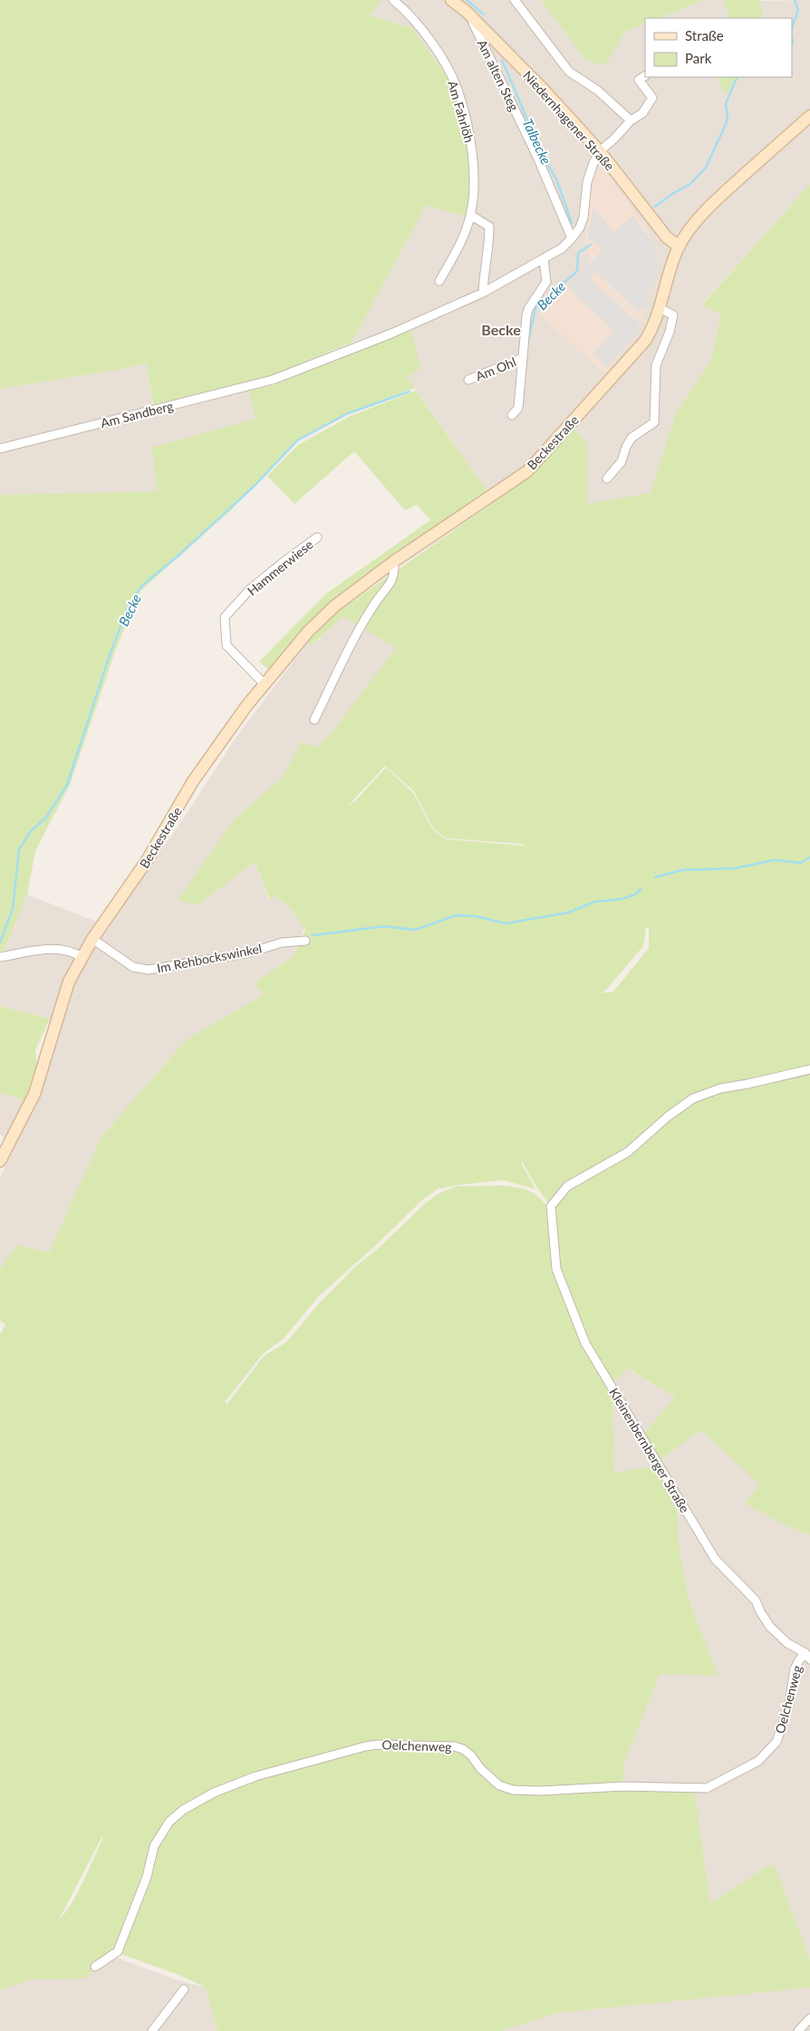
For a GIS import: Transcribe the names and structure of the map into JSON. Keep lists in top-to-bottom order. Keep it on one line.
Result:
{"streets":{"main road":["Niedernhagener Straße","Beckestraße"],"street":["Am alten Steg","Am Fahrlöh","Am Ohl","Am Sandberg","Hammerwiese","Im Rehbockswinkel","Kleinenbernberger Straße","Oelchenweg"]},"crossings":[["Am alten Steg","Niedernhagener Straße"],["Niedernhagener Straße","Beckestraße"],["Beckestraße","Hammerwiese"],["Beckestraße","Im Rehbockswinkel"],["Kleinenbernberger Straße","Oelchenweg"]],"districts":["Becke"],"water":["Talbecke","Becke"],"legend":["Straße","Park"]}
